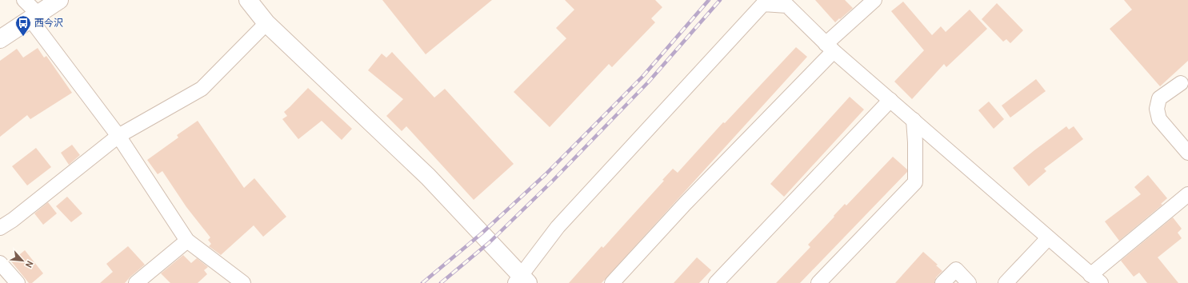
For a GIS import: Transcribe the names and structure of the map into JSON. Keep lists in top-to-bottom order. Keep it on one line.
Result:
{"places":{"bus stop":["西今沢"]},"north":"bottom right"}
